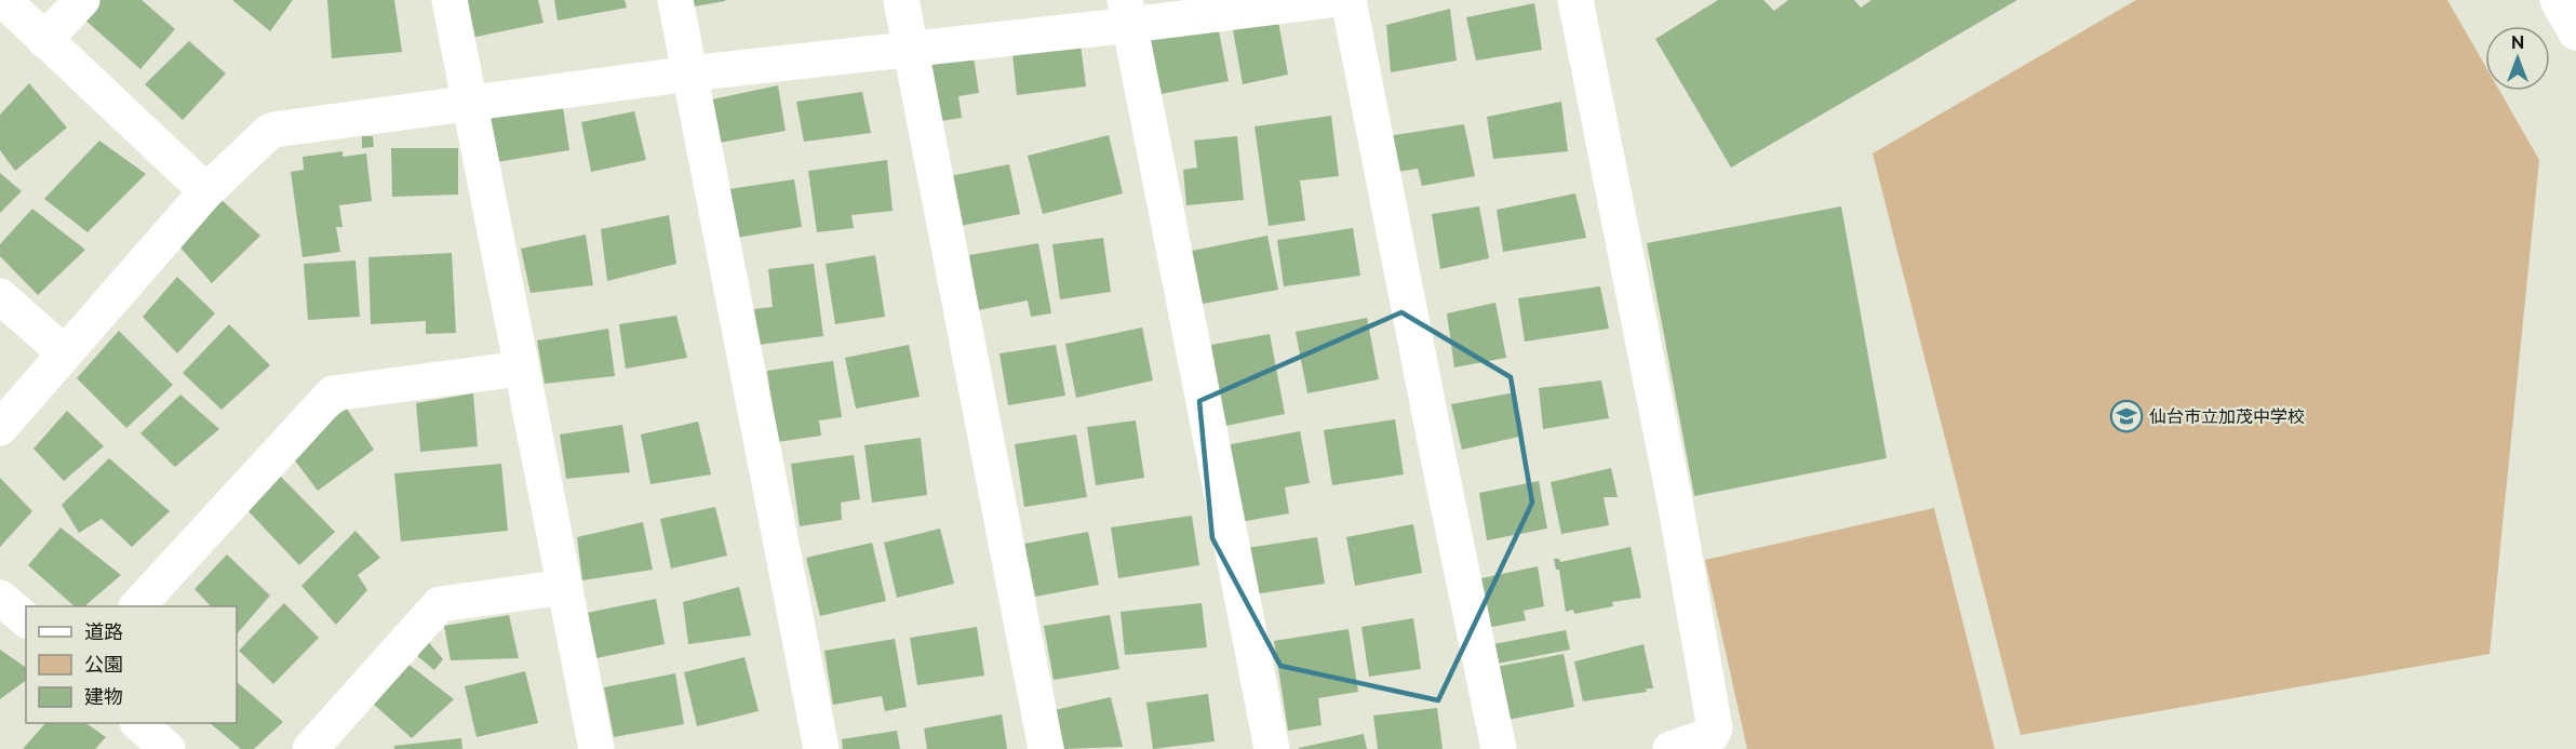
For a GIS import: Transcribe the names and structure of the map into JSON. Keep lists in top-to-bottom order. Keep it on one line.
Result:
{"places":{"school or university":["仙台市立加茂中学校"]},"legend":["道路","公園","建物"],"north":"top"}
